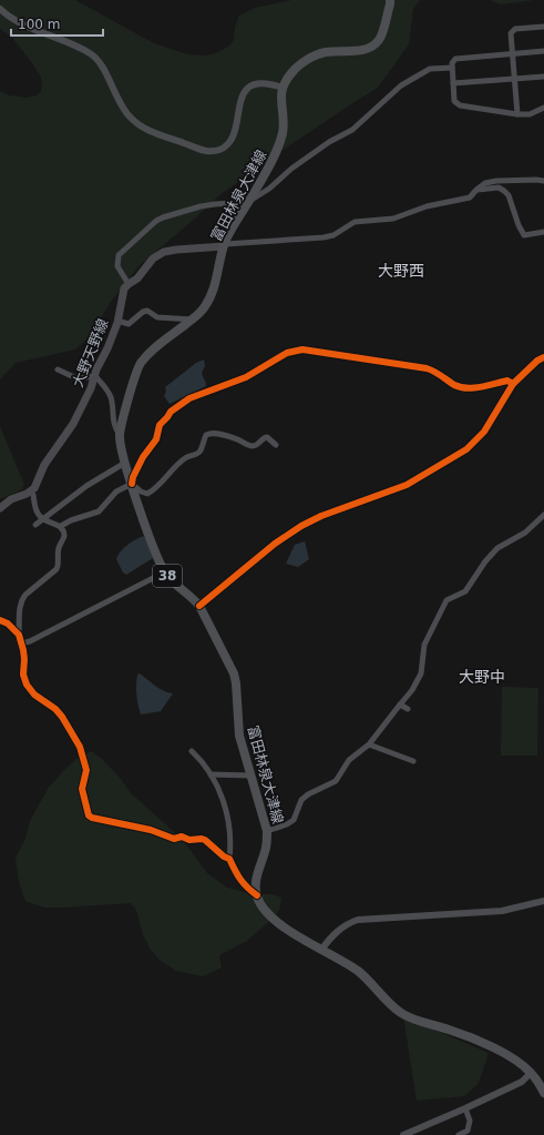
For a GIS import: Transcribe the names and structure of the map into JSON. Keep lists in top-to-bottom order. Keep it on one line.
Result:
{"streets":{"main road":["富田林泉大津線","大野天野線","38"]},"crossings":[["富田林泉大津線","大野天野線"]],"districts":["大野西","大野中"],"scale_bar":"100 m"}
